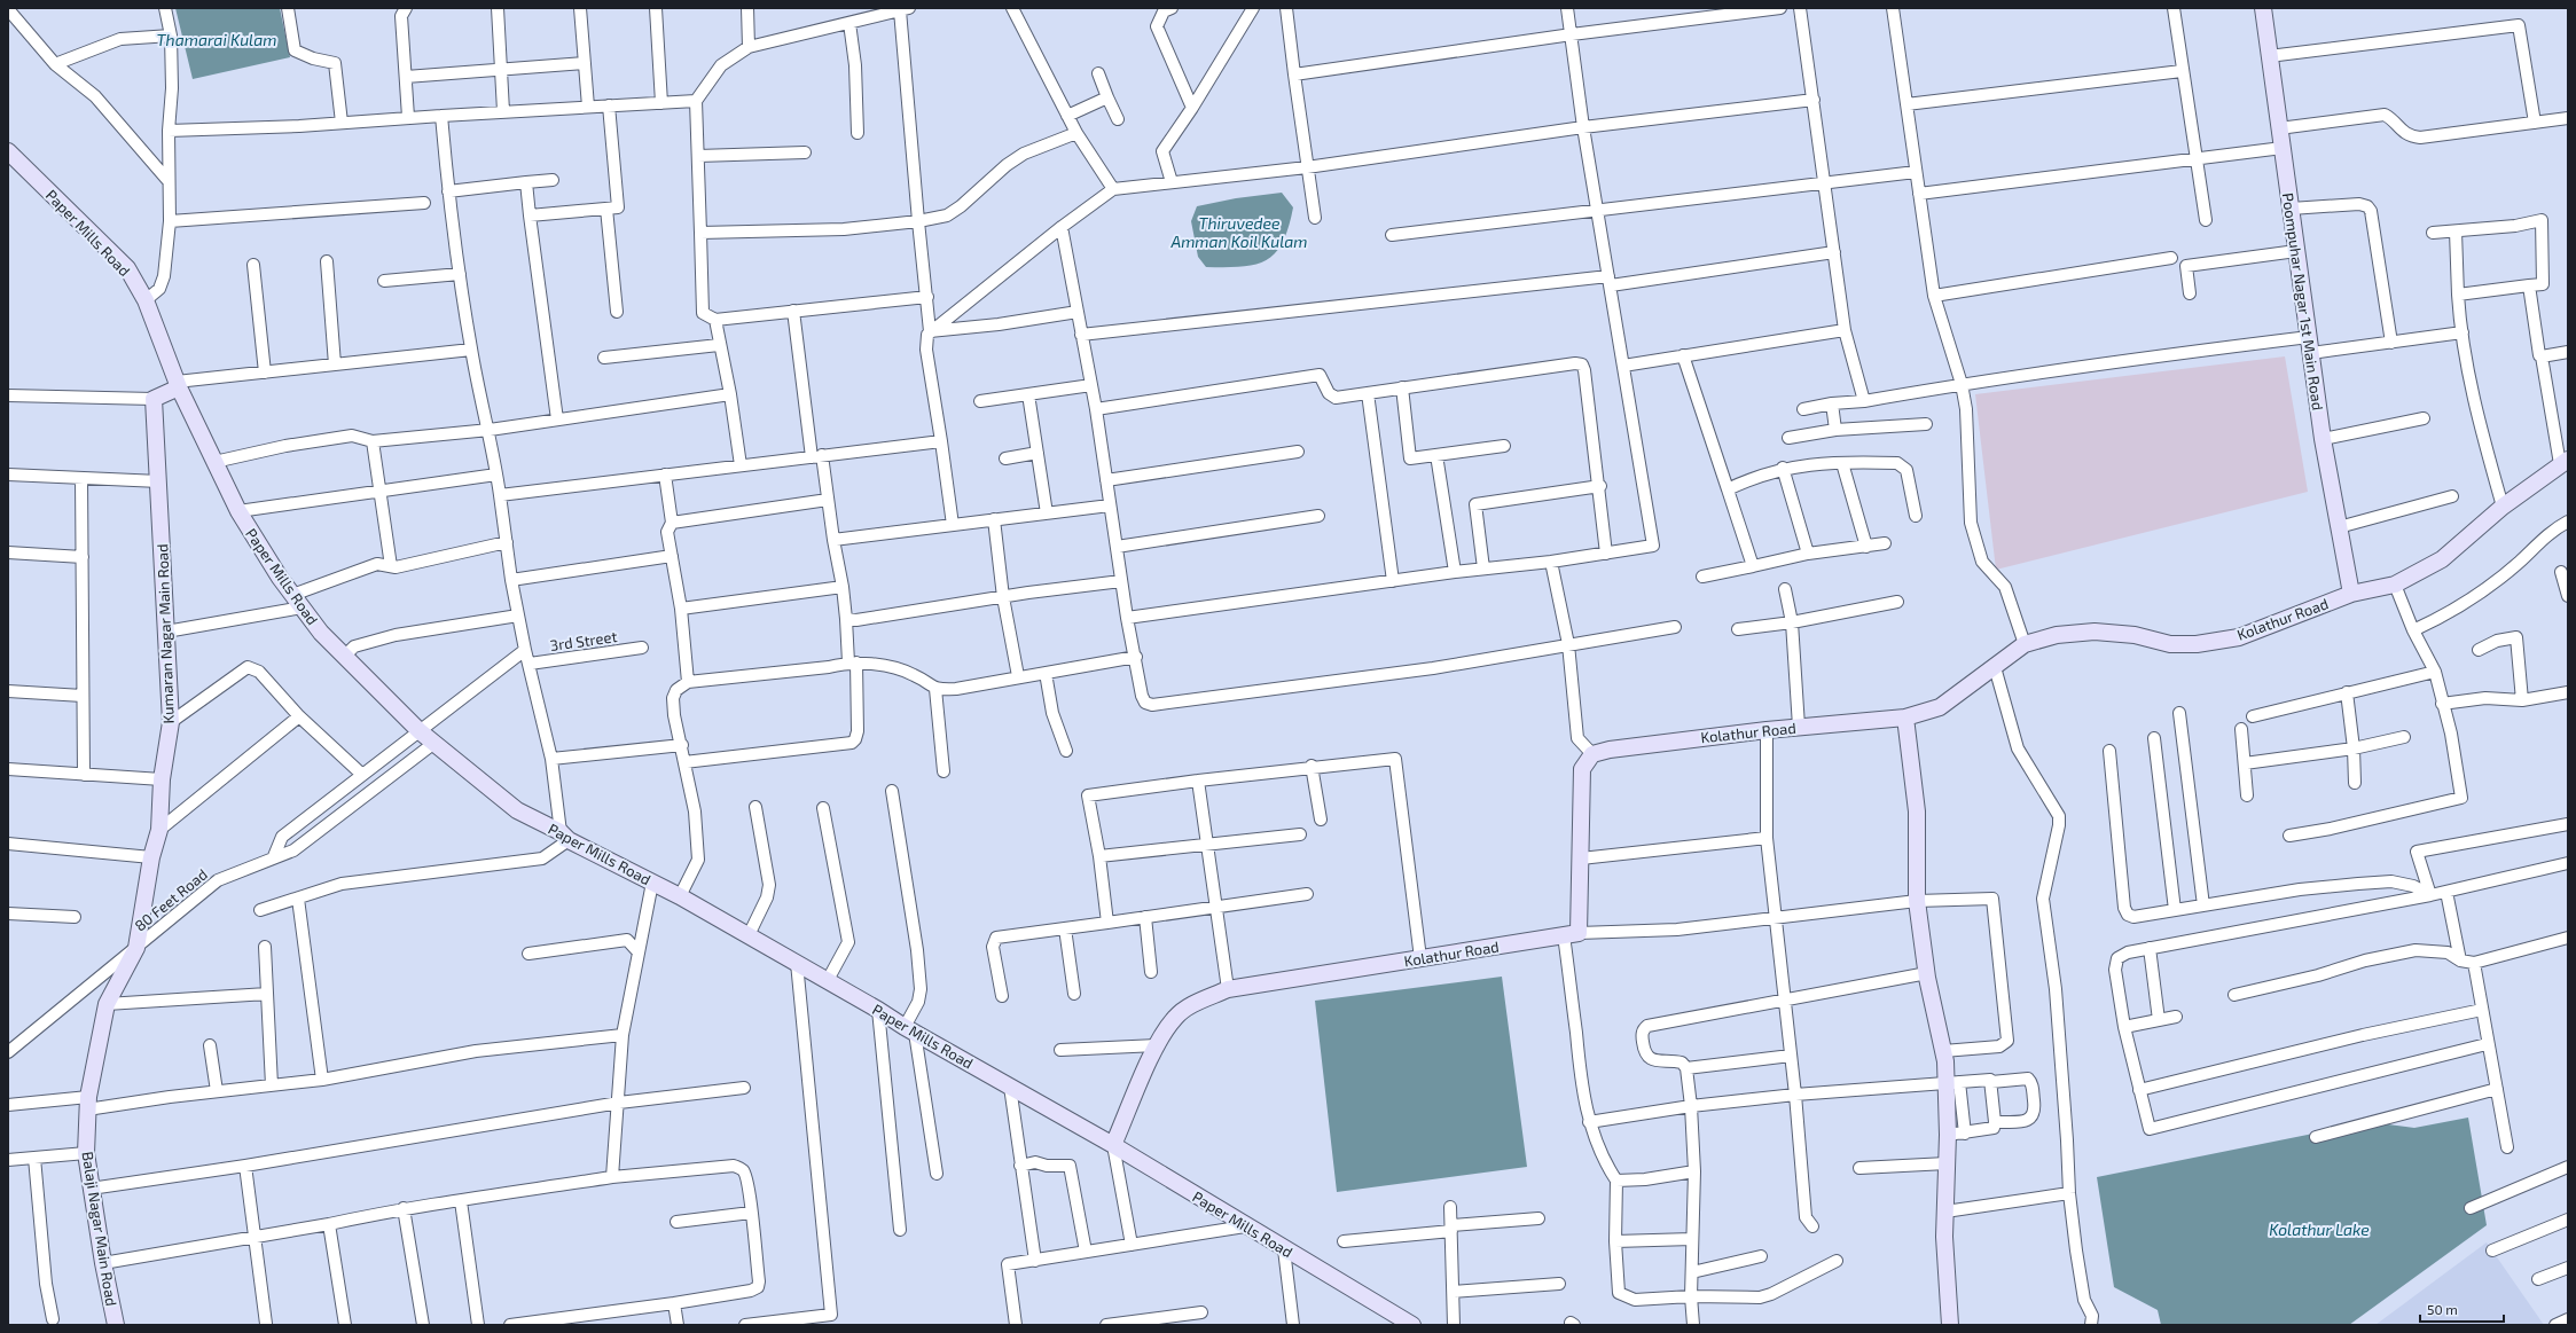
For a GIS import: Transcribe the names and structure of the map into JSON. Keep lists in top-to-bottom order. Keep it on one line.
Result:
{"streets":{"main road":["Paper Mills Road","Poompuhar Nagar 1st Main Road","Kolathur Road","Kumaran Nagar Main Road","Balaji Nagar Main Road"],"street":["3rd Street","80 Feet Road"]},"crossings":[["Paper Mills Road","Kolathur Road"],["Paper Mills Road","80 Feet Road"],["Poompuhar Nagar 1st Main Road","Kolathur Road"],["Kumaran Nagar Main Road","80 Feet Road"],["Kumaran Nagar Main Road","Balaji Nagar Main Road"],["80 Feet Road","Balaji Nagar Main Road"]],"water":["Thamarai Kulam","Thiruvedee Amman Koil Kulam","Kolathur Lake"],"scale_bar":"50 m"}
